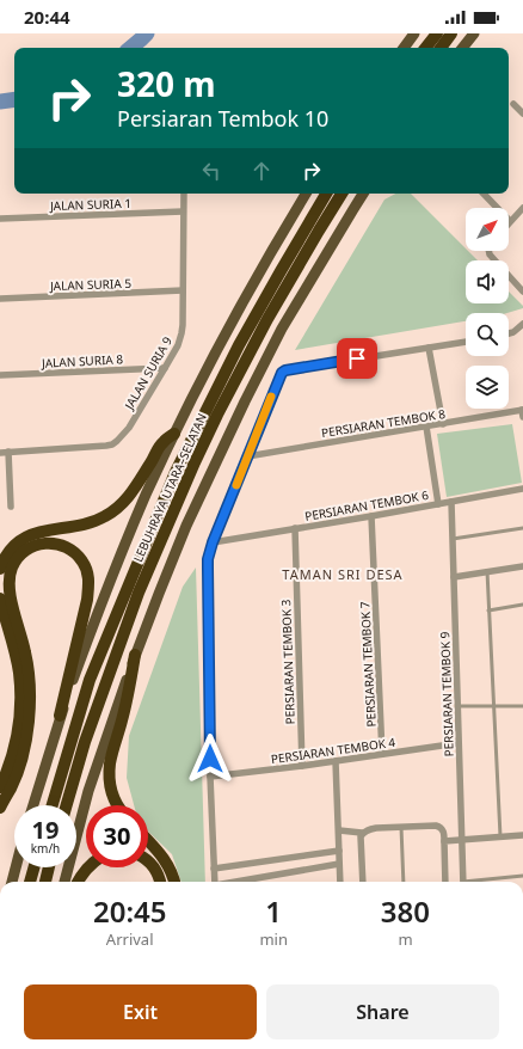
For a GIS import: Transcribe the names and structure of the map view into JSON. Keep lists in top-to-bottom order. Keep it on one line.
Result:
{"streets":{"highway":["LEBUHRAYA UTARA–SELATAN"],"street":["JALAN SURIA 1","JALAN SURIA 5","JALAN SURIA 8","JALAN SURIA 9","PERSIARAN TEMBOK 8","PERSIARAN TEMBOK 6","PERSIARAN TEMBOK 3","PERSIARAN TEMBOK 7","PERSIARAN TEMBOK 9","PERSIARAN TEMBOK 4"]},"crossings":[["JALAN SURIA 1","JALAN SURIA 9"],["JALAN SURIA 5","JALAN SURIA 9"],["JALAN SURIA 8","JALAN SURIA 9"],["PERSIARAN TEMBOK 6","PERSIARAN TEMBOK 3"],["PERSIARAN TEMBOK 6","PERSIARAN TEMBOK 7"],["PERSIARAN TEMBOK 6","PERSIARAN TEMBOK 9"],["PERSIARAN TEMBOK 3","PERSIARAN TEMBOK 4"],["PERSIARAN TEMBOK 7","PERSIARAN TEMBOK 4"],["PERSIARAN TEMBOK 9","PERSIARAN TEMBOK 4"]],"districts":["TAMAN SRI DESA"],"north":"top right","page":{"status":"20:44","turn":["320 m","Persiaran Tembok 10"],"speed":"19 km/h","limit":"30","eta":["20:45","Arrival","1","min","380","m"],"buttons":["Exit","Share"]}}
